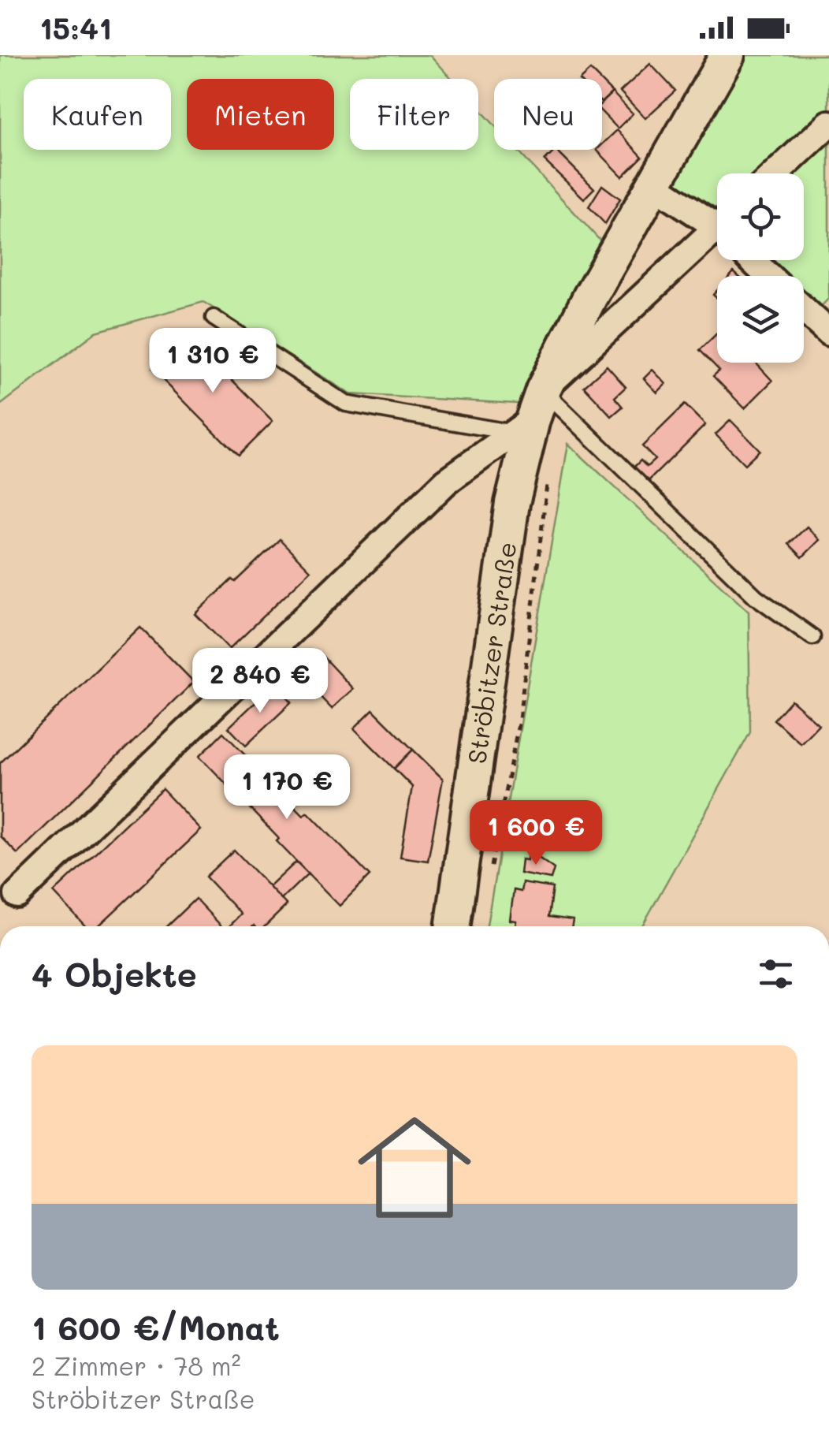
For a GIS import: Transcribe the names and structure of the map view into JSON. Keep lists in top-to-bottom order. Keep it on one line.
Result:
{"streets":{"street":["Ströbitzer Straße"]},"page":{"status":"15:41","chip":["Kaufen","Mieten","Filter","Neu"],"price":["1 310 €","2 840 €","1 170 €","1 600 €"],"heading":"4 Objekte","list":[{"name":"1 600 €/Monat","note":"2 Zimmer · 78 m² · Ströbitzer Straße"}]}}
